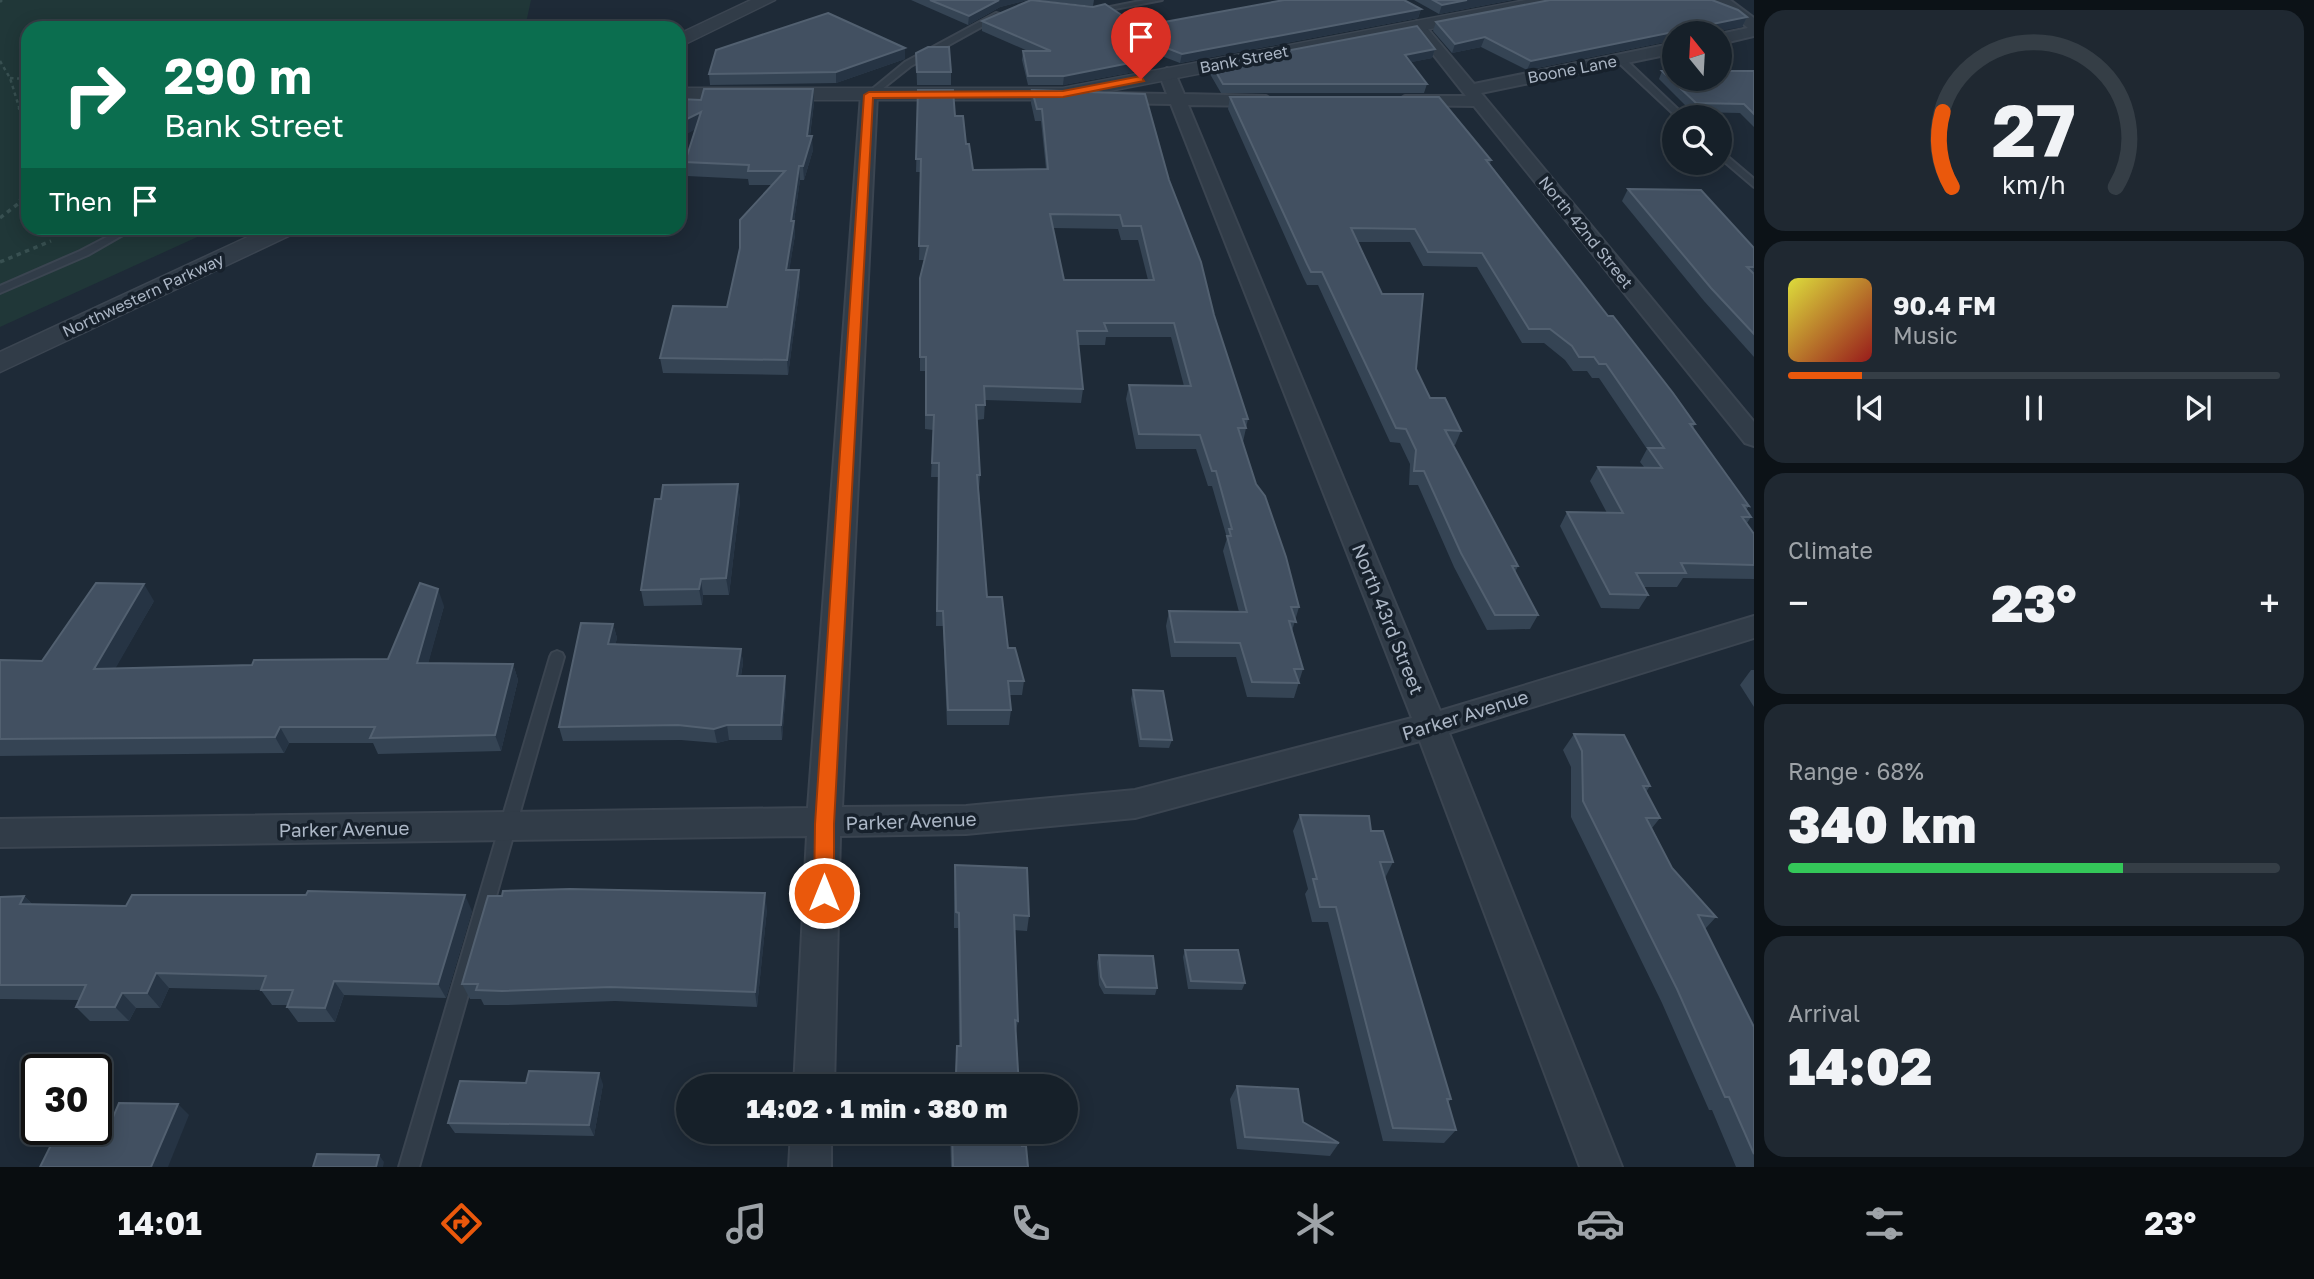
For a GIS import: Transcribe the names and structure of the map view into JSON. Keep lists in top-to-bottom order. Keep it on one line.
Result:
{"streets":{"street":["Bank Street","Boone Lane","North 42nd Street","Northwestern Parkway","North 43rd Street","Parker Avenue"]},"crossings":[["Bank Street","North 42nd Street"],["Bank Street","North 43rd Street"],["Boone Lane","North 42nd Street"],["North 43rd Street","Parker Avenue"]],"north":"top","page":{"turn":["290 m","Bank Street"],"then":"Then","song":["90.4 FM","Music"],"tile":["Climate",["Range · 68%","340 km"],["Arrival","14:02"]],"heat":["−","23°","+"],"limit":"30","trip":"14:02 · 1 min · 380 m","tabs":["14:01","23°"],"gauge":["27","km/h"]}}
